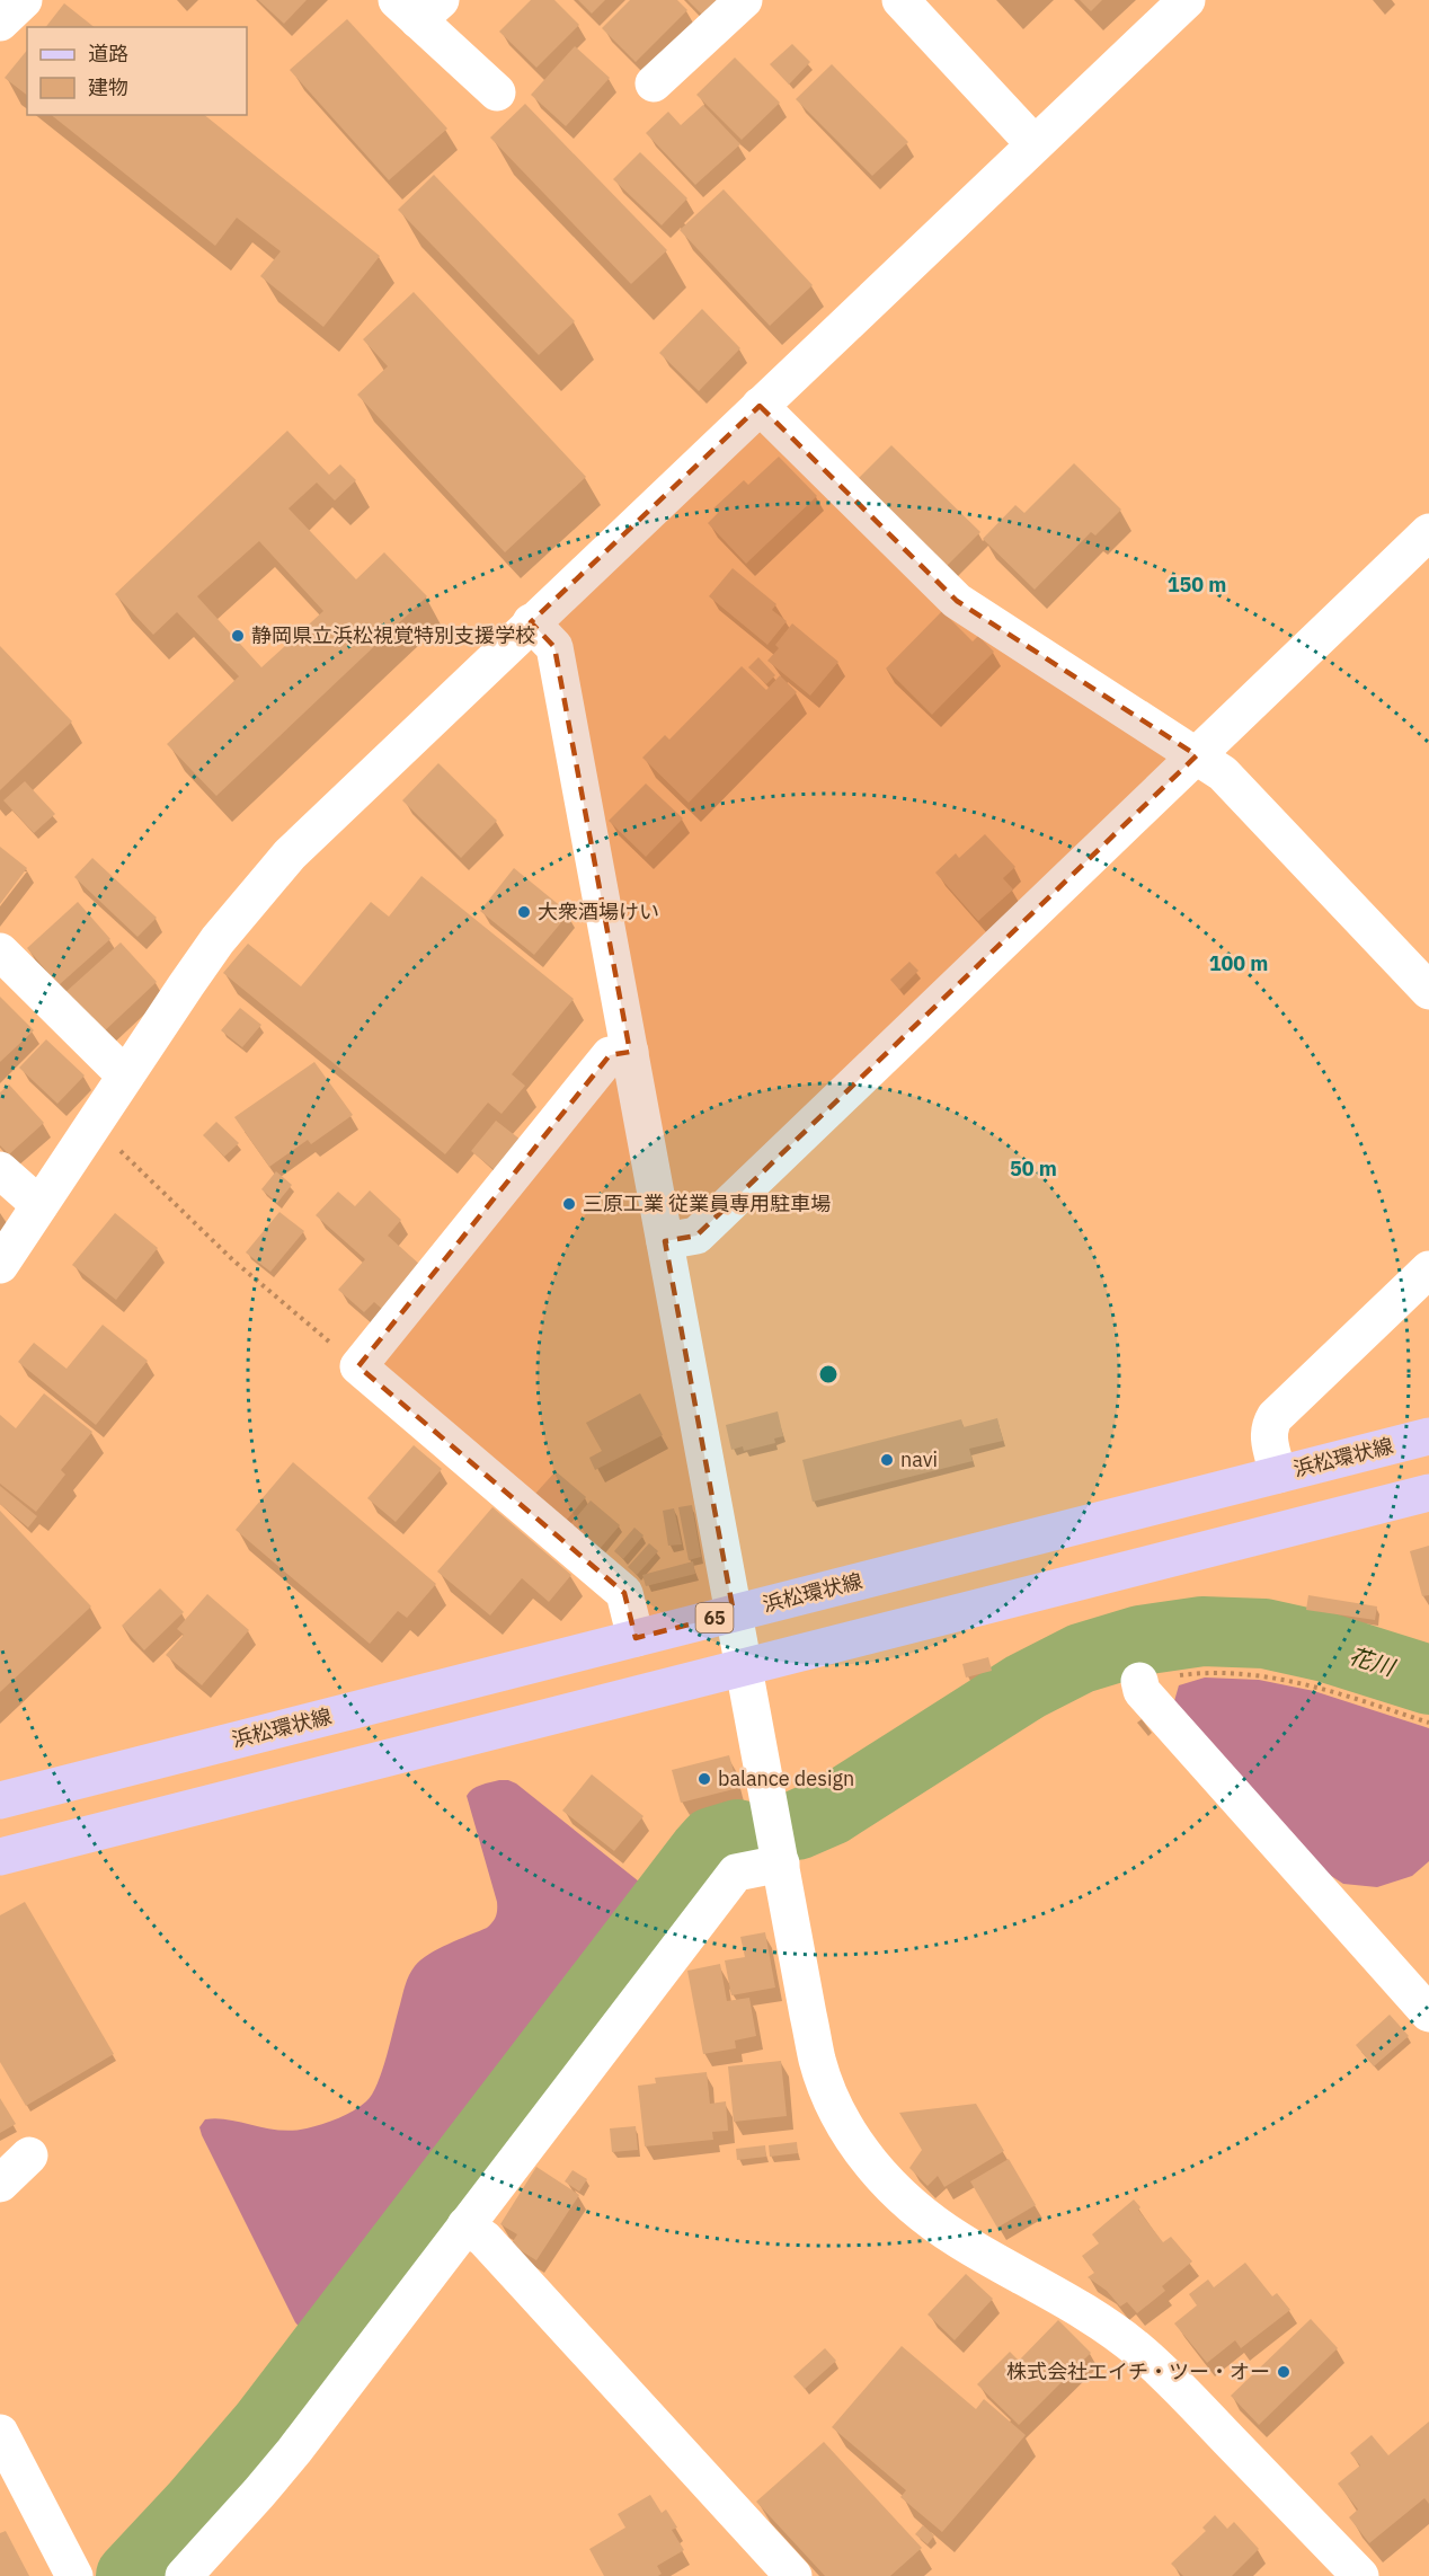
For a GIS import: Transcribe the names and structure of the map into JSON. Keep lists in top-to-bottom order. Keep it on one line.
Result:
{"streets":{"main road":["浜松環状線","65"]},"water":["花川"],"places":["静岡県立浜松視覚特別支援学校","大衆酒場けい","三原工業 従業員専用駐車場","navi","balance design","株式会社エイチ・ツー・オー"],"legend":["道路","建物"],"rings":["150 m","100 m","50 m"]}
